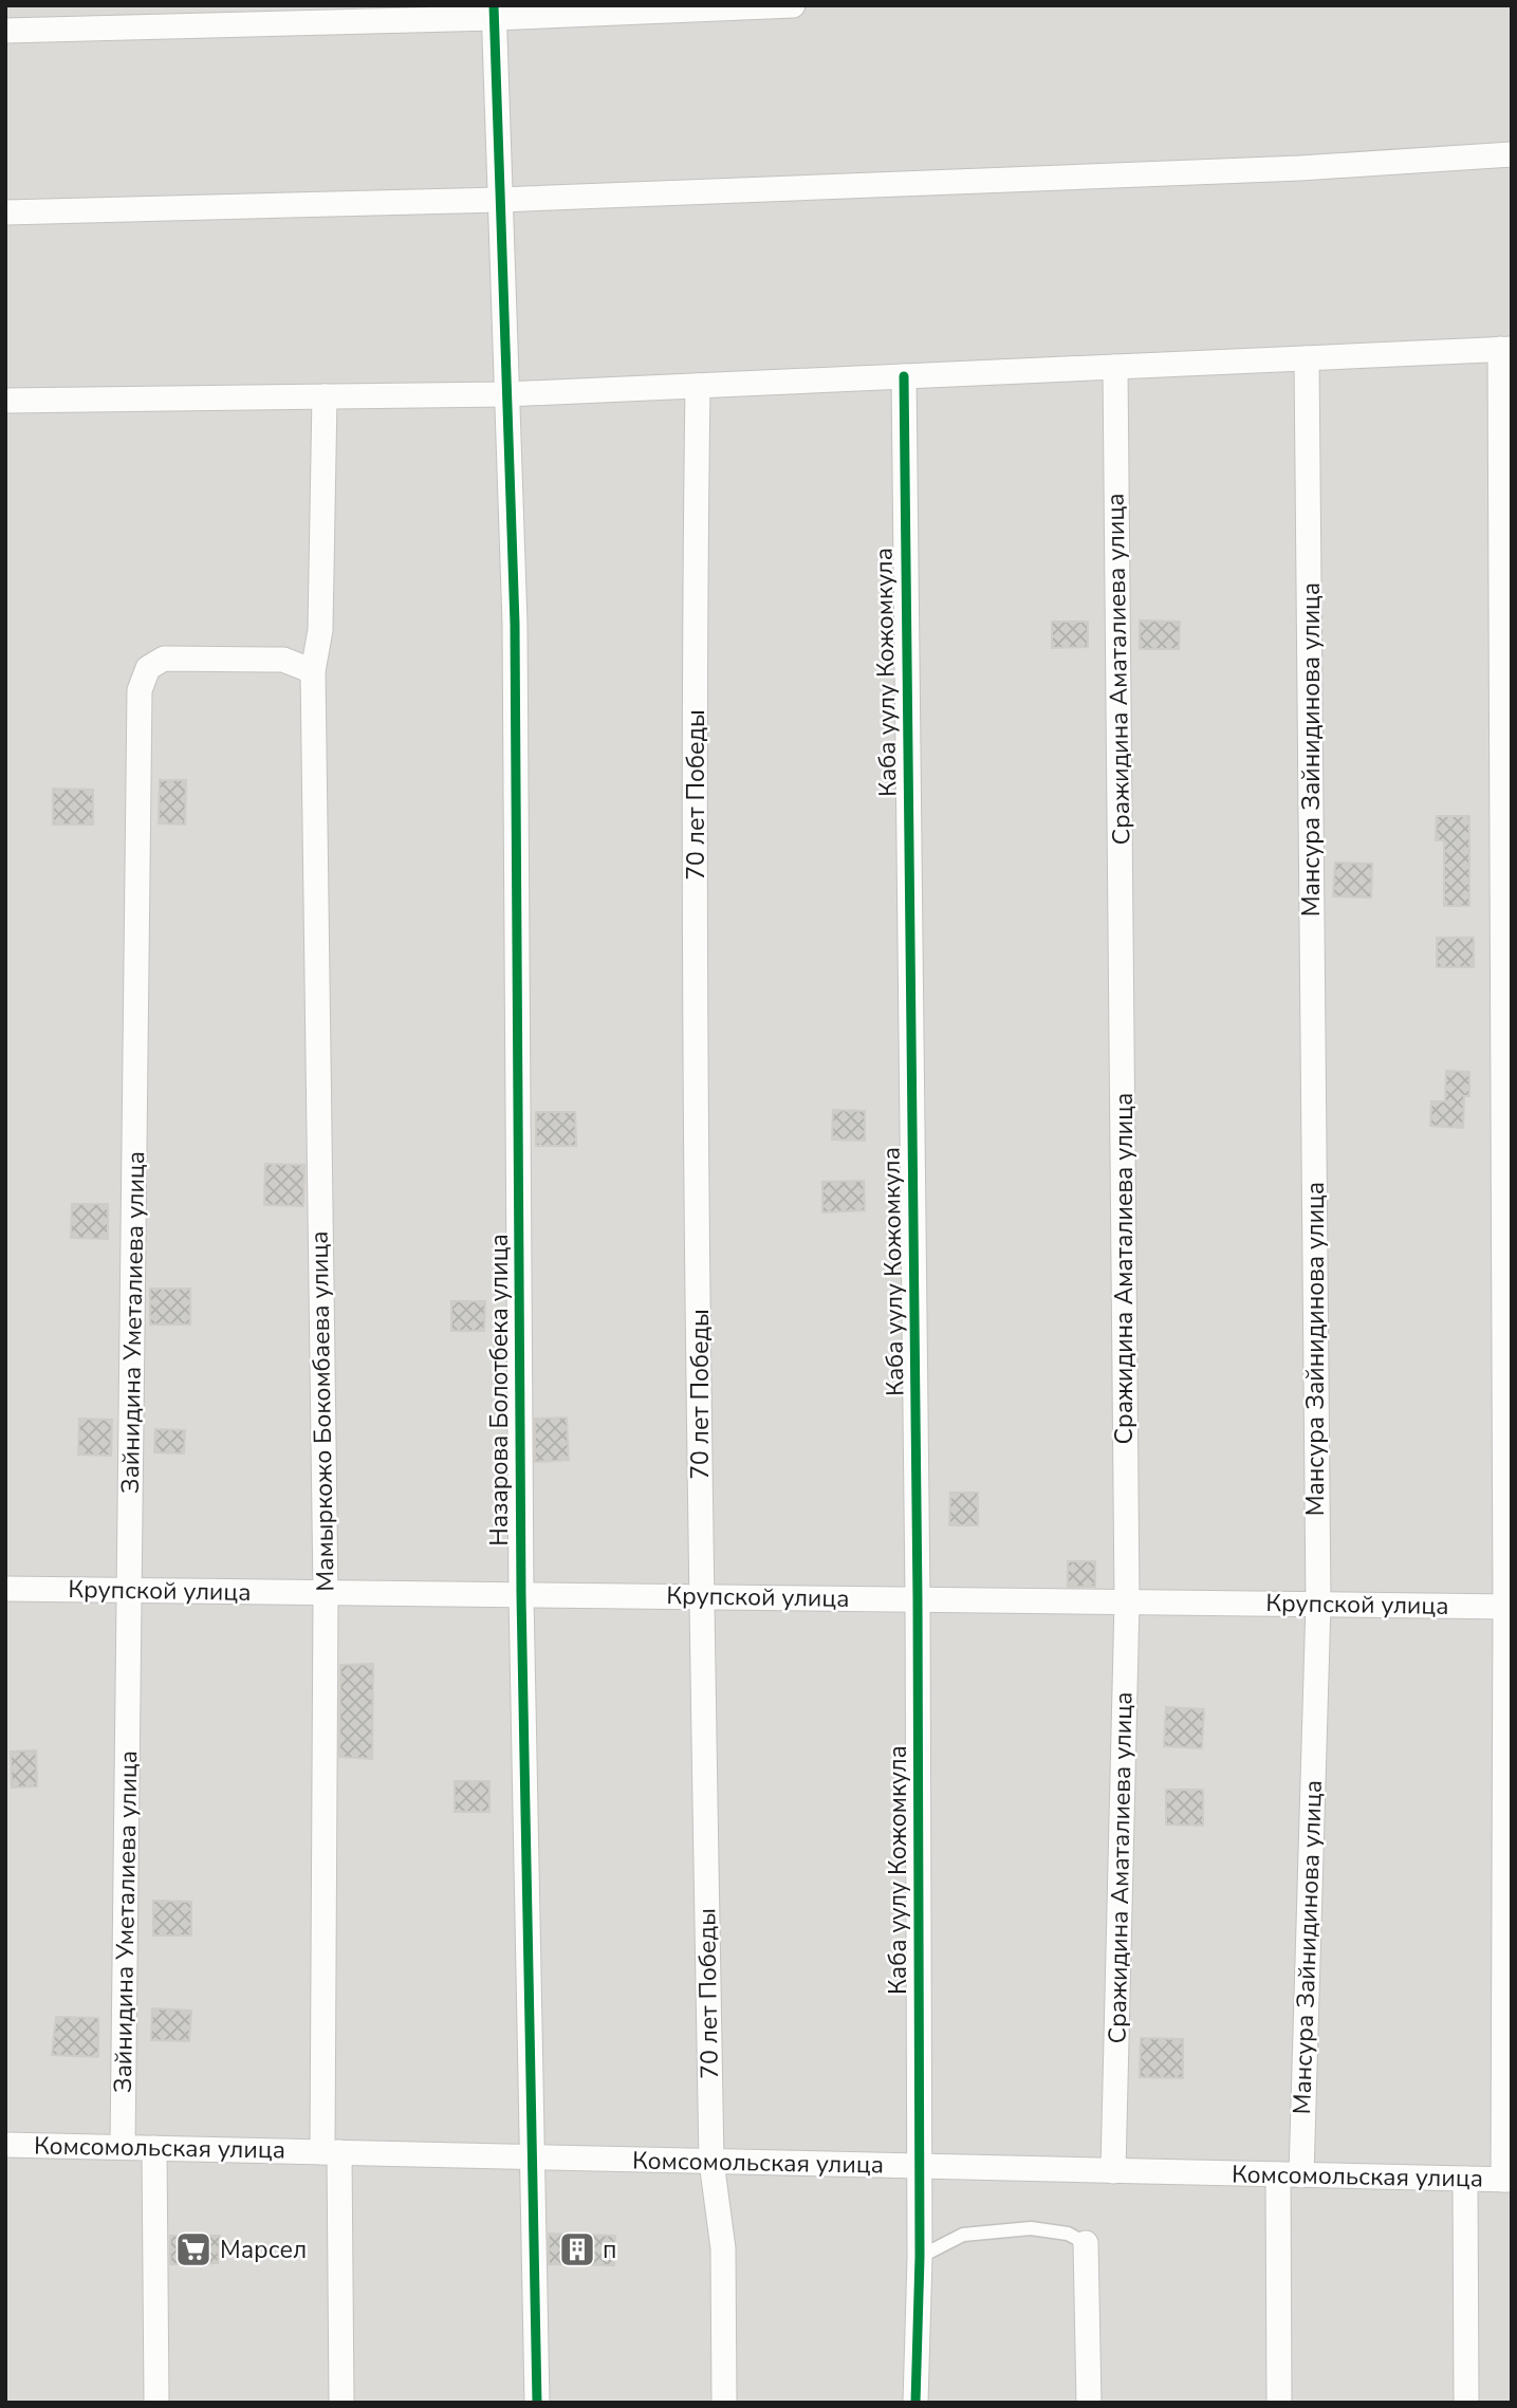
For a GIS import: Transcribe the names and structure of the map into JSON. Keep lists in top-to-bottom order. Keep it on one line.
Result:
{"streets":{"street":["Сражидина Аматалиева улица","Каба уулу Кожомкула","Мансура Зайнидинова улица","70 лет Победы","Зайнидина Уметалиева улица","Назарова Болотбека улица","Мамыркожо Бокомбаева улица","Крупской улица","Комсомольская улица"]},"crossings":[["Сражидина Аматалиева улица","Крупской улица"],["Сражидина Аматалиева улица","Комсомольская улица"],["Каба уулу Кожомкула","Крупской улица"],["Каба уулу Кожомкула","Комсомольская улица"],["Мансура Зайнидинова улица","Крупской улица"],["Мансура Зайнидинова улица","Комсомольская улица"],["70 лет Победы","Крупской улица"],["70 лет Победы","Комсомольская улица"],["Зайнидина Уметалиева улица","Мамыркожо Бокомбаева улица"],["Зайнидина Уметалиева улица","Крупской улица"],["Зайнидина Уметалиева улица","Комсомольская улица"],["Назарова Болотбека улица","Крупской улица"],["Назарова Болотбека улица","Комсомольская улица"],["Мамыркожо Бокомбаева улица","Крупской улица"],["Мамыркожо Бокомбаева улица","Комсомольская улица"]],"places":{"supermarket":["Марсел"],"building":["п"]}}
